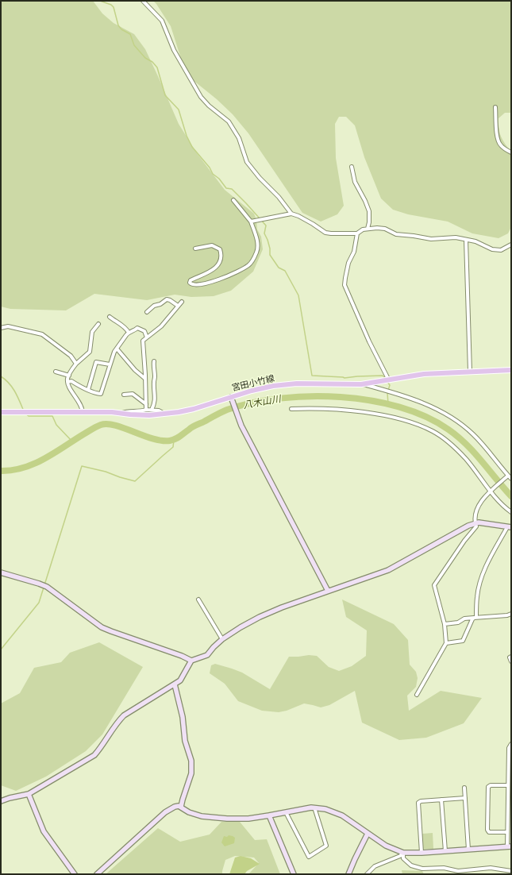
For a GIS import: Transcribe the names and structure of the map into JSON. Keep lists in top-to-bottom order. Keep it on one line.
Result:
{"streets":{"main road":["宮田小竹線"]},"water":["八木山川"]}
